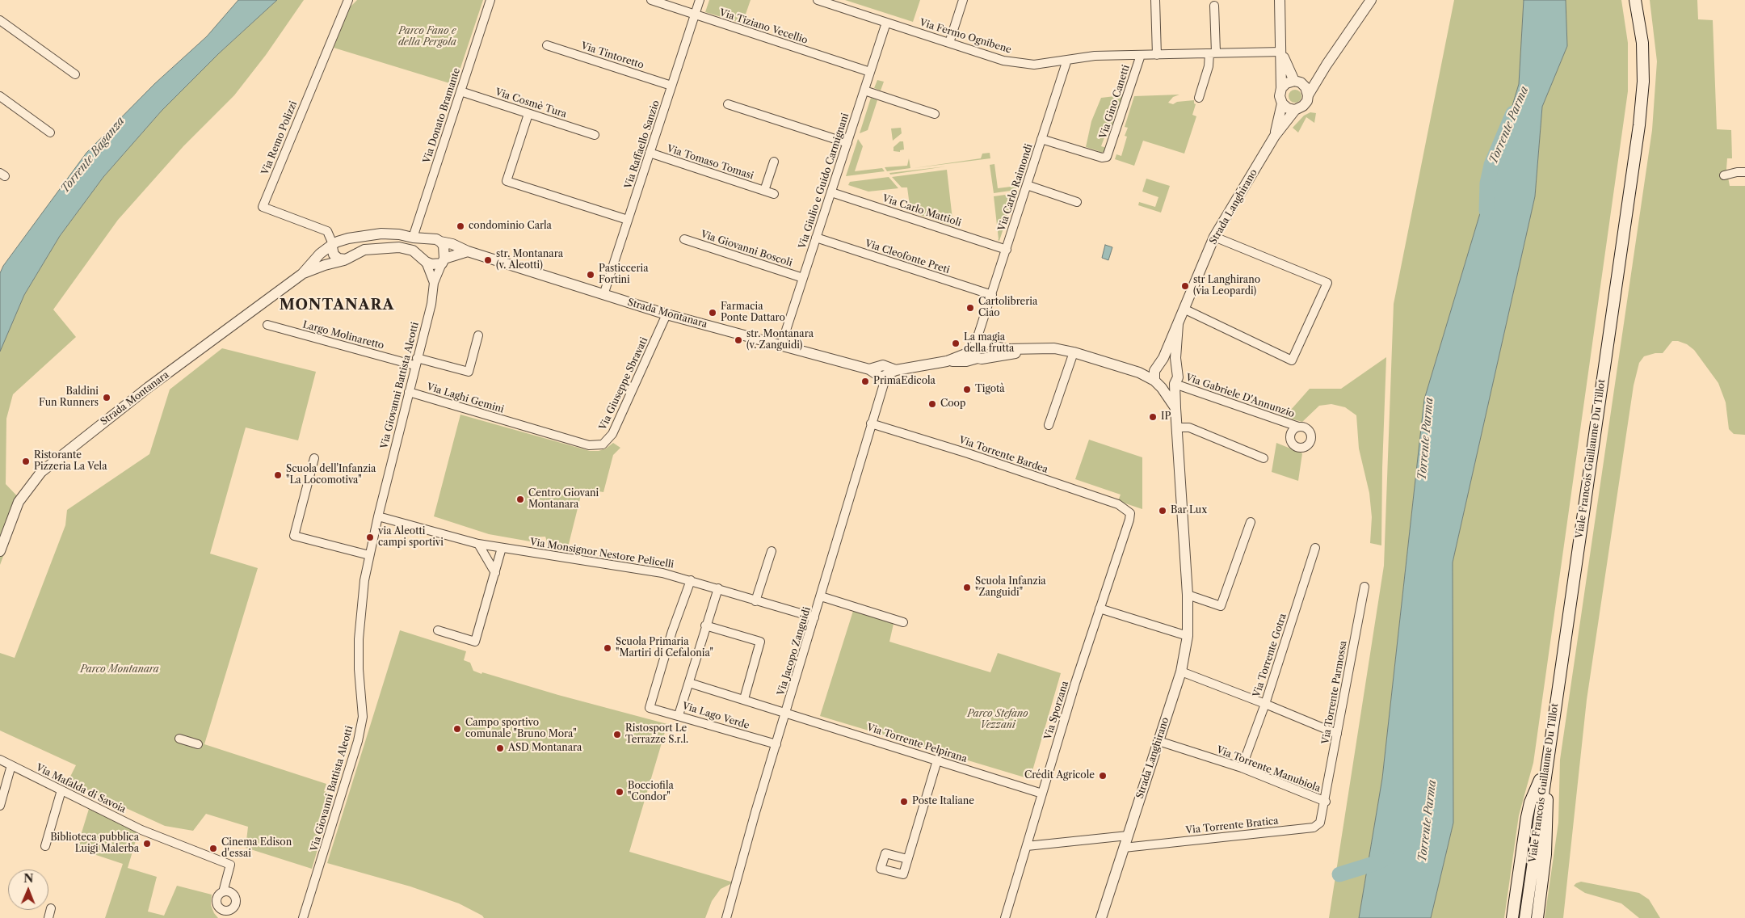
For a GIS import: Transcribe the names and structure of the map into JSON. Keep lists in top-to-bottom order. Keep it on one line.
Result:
{"streets":{"main road":["Viale Francois Guillaume Du Tillot"],"street":["Via Tiziano Vecellio","Via Fermo Ognibene","Via Tintoretto","Via Gino Canetti","Via Cosmè Tura","Via Donato Bramante","Via Remo Polizzi","Via Raffaello Sanzio","Via Tomaso Tomasi","Via Giulio e Guido Carmignani","Via Carlo Raimondi","Strada Langhirano","Via Carlo Mattioli","Via Giovanni Boscoli","Via Cleofonte Preti","Strada Montanara","Largo Molinaretto","Via Giuseppe Sbravati","Via Giovanni Battista Aleotti","Via Gabriele D'Annunzio","Via Laghi Gemini","Via Torrente Bardea","Via Monsignor Nestore Pelicelli","Via Jacopo Zanguidi","Via Torrente Gotra","Via Torrente Parmossa","Via Sporzana","Via Lago Verde","Via Torrente Pelpirana","Via Torrente Manubiola","Via Mafalda di Savoia","Via Torrente Bratica"]},"crossings":[["Via Tiziano Vecellio","Via Raffaello Sanzio"],["Via Tiziano Vecellio","Via Giulio e Guido Carmignani"],["Via Fermo Ognibene","Via Gino Canetti"],["Via Fermo Ognibene","Via Giulio e Guido Carmignani"],["Via Fermo Ognibene","Via Carlo Raimondi"],["Via Tintoretto","Via Raffaello Sanzio"],["Via Gino Canetti","Via Carlo Raimondi"],["Via Cosmè Tura","Via Donato Bramante"],["Via Donato Bramante","Strada Montanara"],["Via Remo Polizzi","Strada Montanara"],["Via Raffaello Sanzio","Via Tomaso Tomasi"],["Via Raffaello Sanzio","Strada Montanara"],["Via Giulio e Guido Carmignani","Via Carlo Mattioli"],["Via Giulio e Guido Carmignani","Via Giovanni Boscoli"],["Via Giulio e Guido Carmignani","Via Cleofonte Preti"],["Via Giulio e Guido Carmignani","Strada Montanara"],["Via Carlo Raimondi","Via Carlo Mattioli"],["Via Carlo Raimondi","Via Cleofonte Preti"],["Via Carlo Raimondi","Strada Montanara"],["Strada Langhirano","Strada Montanara"],["Strada Langhirano","Via Gabriele D'Annunzio"],["Strada Langhirano","Via Torrente Manubiola"],["Strada Langhirano","Via Torrente Bratica"],["Strada Montanara","Via Giuseppe Sbravati"],["Strada Montanara","Via Giovanni Battista Aleotti"],["Strada Montanara","Via Gabriele D'Annunzio"],["Strada Montanara","Via Jacopo Zanguidi"],["Largo Molinaretto","Via Giovanni Battista Aleotti"],["Via Giuseppe Sbravati","Via Laghi Gemini"],["Via Giovanni Battista Aleotti","Via Laghi Gemini"],["Via Giovanni Battista Aleotti","Via Monsignor Nestore Pelicelli"],["Via Torrente Bardea","Via Jacopo Zanguidi"],["Via Torrente Bardea","Via Sporzana"],["Via Monsignor Nestore Pelicelli","Via Jacopo Zanguidi"],["Via Monsignor Nestore Pelicelli","Via Lago Verde"],["Via Jacopo Zanguidi","Via Lago Verde"],["Via Jacopo Zanguidi","Via Torrente Pelpirana"],["Via Torrente Gotra","Via Torrente Manubiola"],["Via Torrente Parmossa","Via Torrente Manubiola"],["Via Torrente Parmossa","Via Torrente Bratica"],["Via Sporzana","Via Torrente Pelpirana"],["Via Torrente Manubiola","Via Torrente Bratica"]],"districts":["MONTANARA"],"water":["Torrente Parma","Torrente Baganza"],"parks":["Parco Fano e della Pergola","Parco Montanara","Parco Stefano Vezzani"],"places":["condominio Carla","str. Montanara (v. Aleotti)","Pasticceria Fortini","str Langhirano (via Leopardi)","Cartolibreria Ciao","Farmacia Ponte Dattaro","str. Montanara (v. Zanguidi)","La magia della frutta","PrimaEdicola","Tigotà","Baldini Fun Runners","Coop","IP","Ristorante Pizzeria La Vela","Scuola dell'Infanzia \"La Locomotiva\"","Centro Giovani Montanara","Bar Lux","via Aleotti campi sportivi","Scuola Infanzia \"Zanguidi\"","Scuola Primaria \"Martiri di Cefalonia\"","Campo sportivo comunale \"Bruno Mora\"","Ristosport Le Terrazze S.r.l.","ASD Montanara","Crédit Agricole","Bocciofila \"Condor\"","Poste Italiane","Biblioteca pubblica Luigi Malerba","Cinema Edison d'essai"],"north":"top"}
